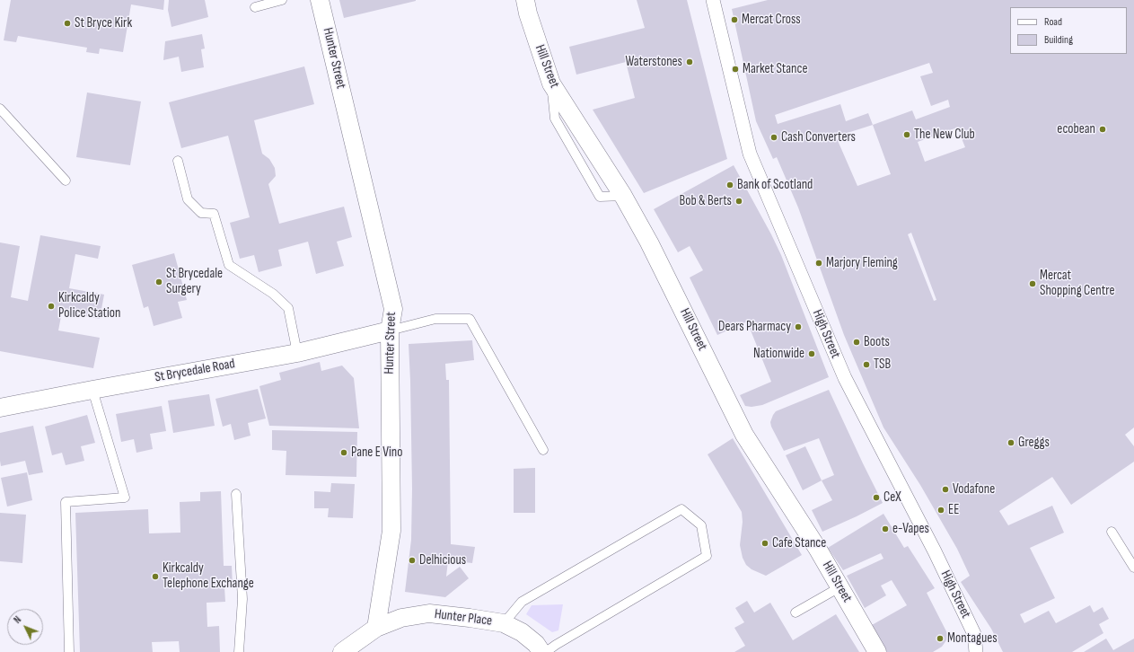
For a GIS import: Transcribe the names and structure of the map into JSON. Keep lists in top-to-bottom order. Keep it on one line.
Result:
{"streets":{"street":["Hunter Street","Hill Street","High Street","St Brycedale Road","Hunter Place"]},"crossings":[["Hunter Street","St Brycedale Road"],["Hunter Street","Hunter Place"]],"places":["Mercat Cross","St Bryce Kirk","Waterstones","Market Stance","ecobean","The New Club","Cash Converters","Bank of Scotland","Bob & Berts","Marjory Fleming","St Brycedale Surgery","Mercat Shopping Centre","Kirkcaldy Police Station","Dears Pharmacy","Boots","Nationwide","TSB","Greggs","Pane E Vino","Vodafone","CeX","EE","e-Vapes","Cafe Stance","Delhicious","Kirkcaldy Telephone Exchange","Montagues"],"legend":["Road","Building"],"north":"top left"}
